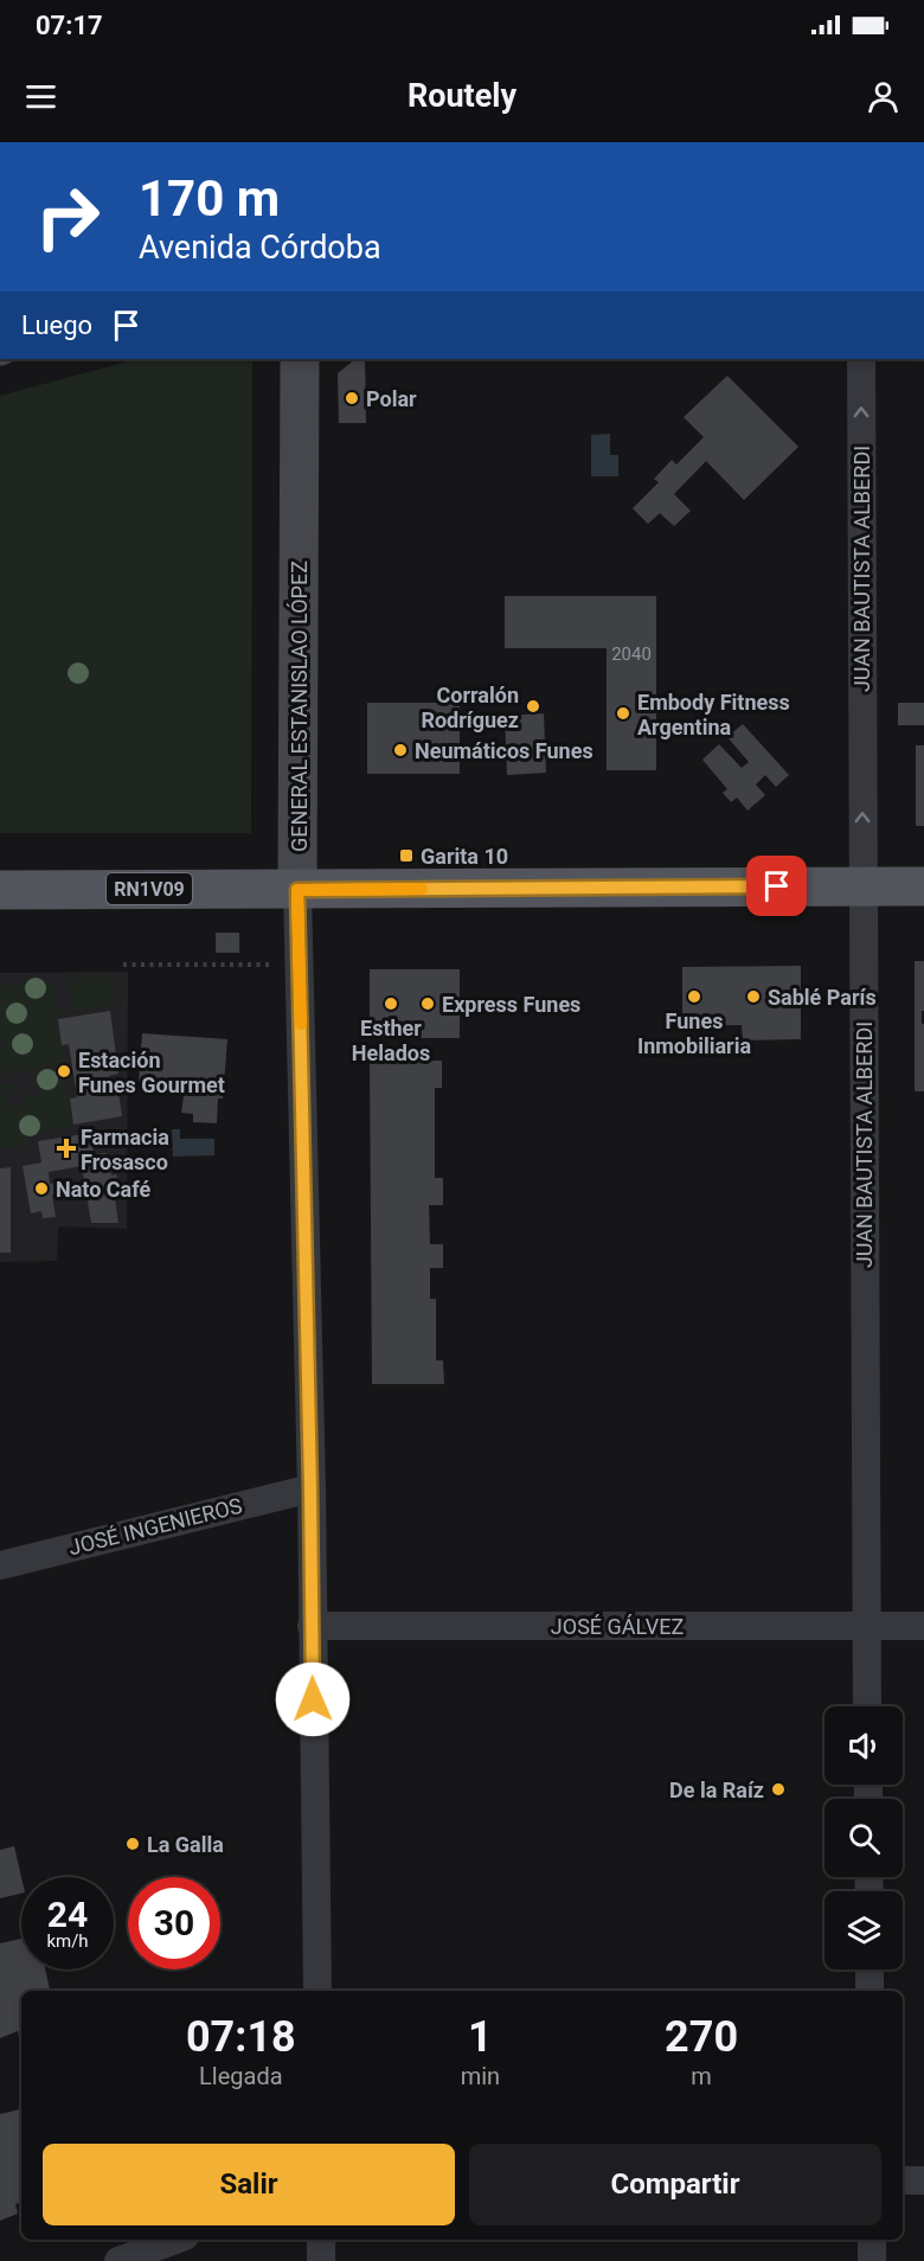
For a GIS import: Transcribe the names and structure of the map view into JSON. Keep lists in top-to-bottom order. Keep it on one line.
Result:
{"streets":{"main road":["RN1V09"],"street":["JUAN BAUTISTA ALBERDI","GENERAL ESTANISLAO LÓPEZ","JOSÉ INGENIEROS","JOSÉ GÁLVEZ"]},"crossings":[["JUAN BAUTISTA ALBERDI","RN1V09"],["JUAN BAUTISTA ALBERDI","JOSÉ GÁLVEZ"],["GENERAL ESTANISLAO LÓPEZ","RN1V09"],["GENERAL ESTANISLAO LÓPEZ","JOSÉ INGENIEROS"],["GENERAL ESTANISLAO LÓPEZ","JOSÉ GÁLVEZ"]],"one_way":["JUAN BAUTISTA ALBERDI"],"places":{"other":["Polar","Corralón Rodríguez","Embody Fitness Argentina","Neumáticos Funes","Funes Inmobiliaria","Sablé París","Esther Helados","Express Funes","Estación Funes Gourmet","Nato Café","De la Raíz","La Galla"],"transit":["Garita 10"],"health":["Farmacia Frosasco"]},"house_numbers":["2040"],"page":{"status":"07:17","header":"Routely","turn":["170 m","Avenida Córdoba"],"then":"Luego","speed":"24 km/h","limit":"30","eta":["07:18","Llegada","1","min","270","m"],"buttons":["Salir","Compartir"]}}
